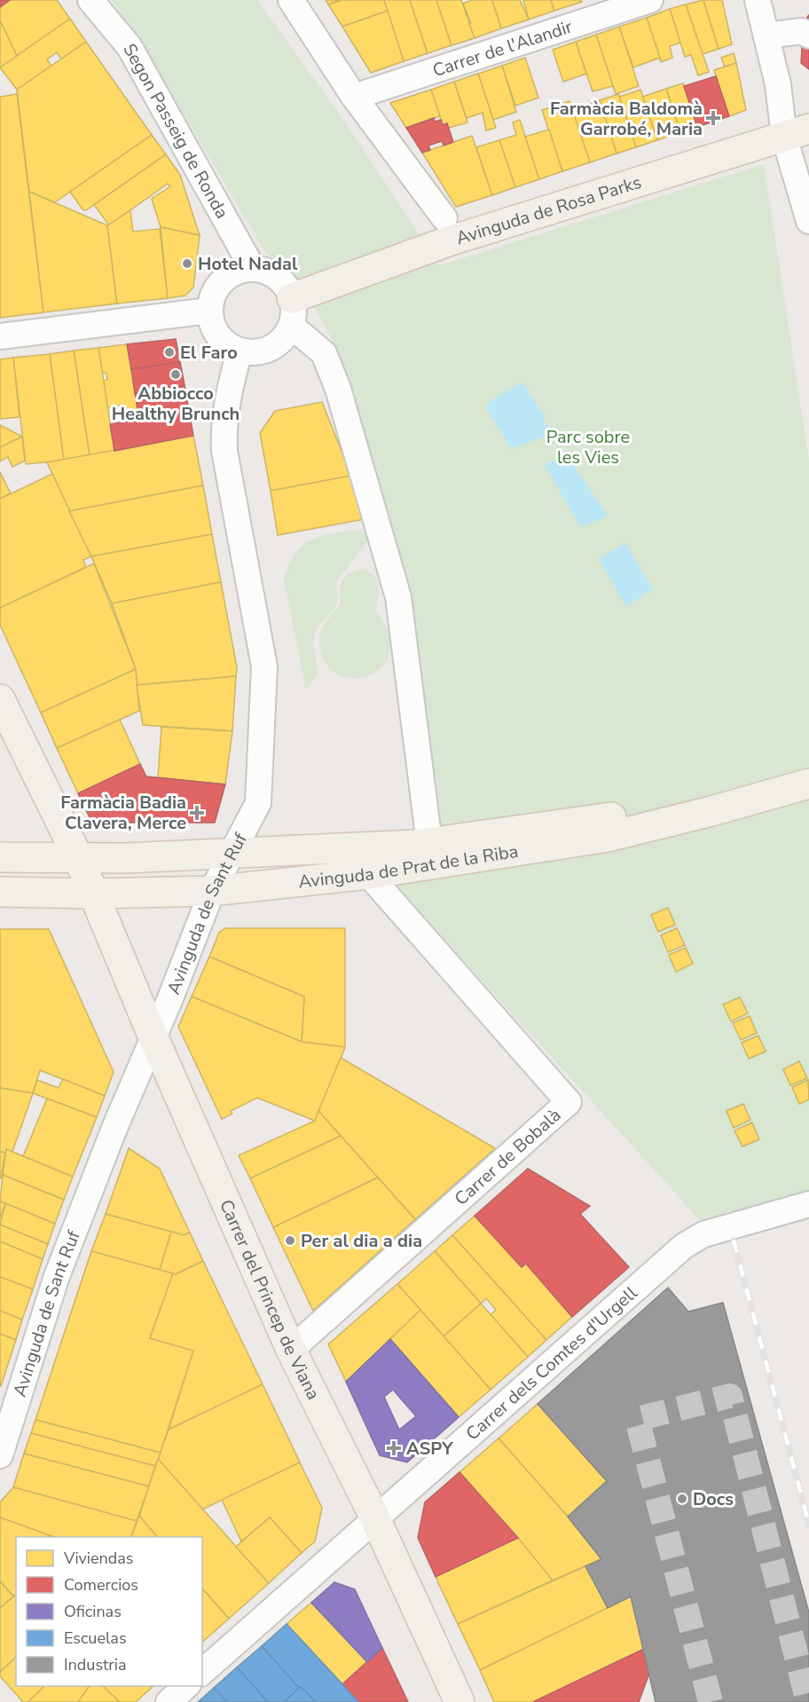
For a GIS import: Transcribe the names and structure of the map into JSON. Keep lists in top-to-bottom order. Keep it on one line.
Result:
{"streets":{"main road":["Avinguda de Rosa Parks","Avinguda de Prat de la Riba","Carrer del Princep de Viana"],"street":["Carrer de l'Alandir","Segon Passeig de Ronda","Avinguda de Sant Ruf","Carrer de Bobalà","Carrer dels Comtes d'Urgell"]},"crossings":[["Segon Passeig de Ronda","Avinguda de Rosa Parks"],["Segon Passeig de Ronda","Avinguda de Sant Ruf"],["Avinguda de Rosa Parks","Avinguda de Sant Ruf"],["Avinguda de Prat de la Riba","Avinguda de Sant Ruf"],["Avinguda de Prat de la Riba","Carrer de Bobalà"],["Avinguda de Prat de la Riba","Carrer del Princep de Viana"],["Avinguda de Sant Ruf","Carrer del Princep de Viana"],["Carrer de Bobalà","Carrer del Princep de Viana"],["Carrer del Princep de Viana","Carrer dels Comtes d'Urgell"]],"parks":["Parc sobre les Vies"],"places":{"health":["Farmàcia Baldomà Garrobé, Maria","Farmàcia Badia Clavera, Merce","ASPY"],"other":["Hotel Nadal","El Faro","Abbiocco Healthy Brunch","Per al dia a dia","Docs"]},"legend":["Viviendas","Comercios","Oficinas","Escuelas","Industria"]}
